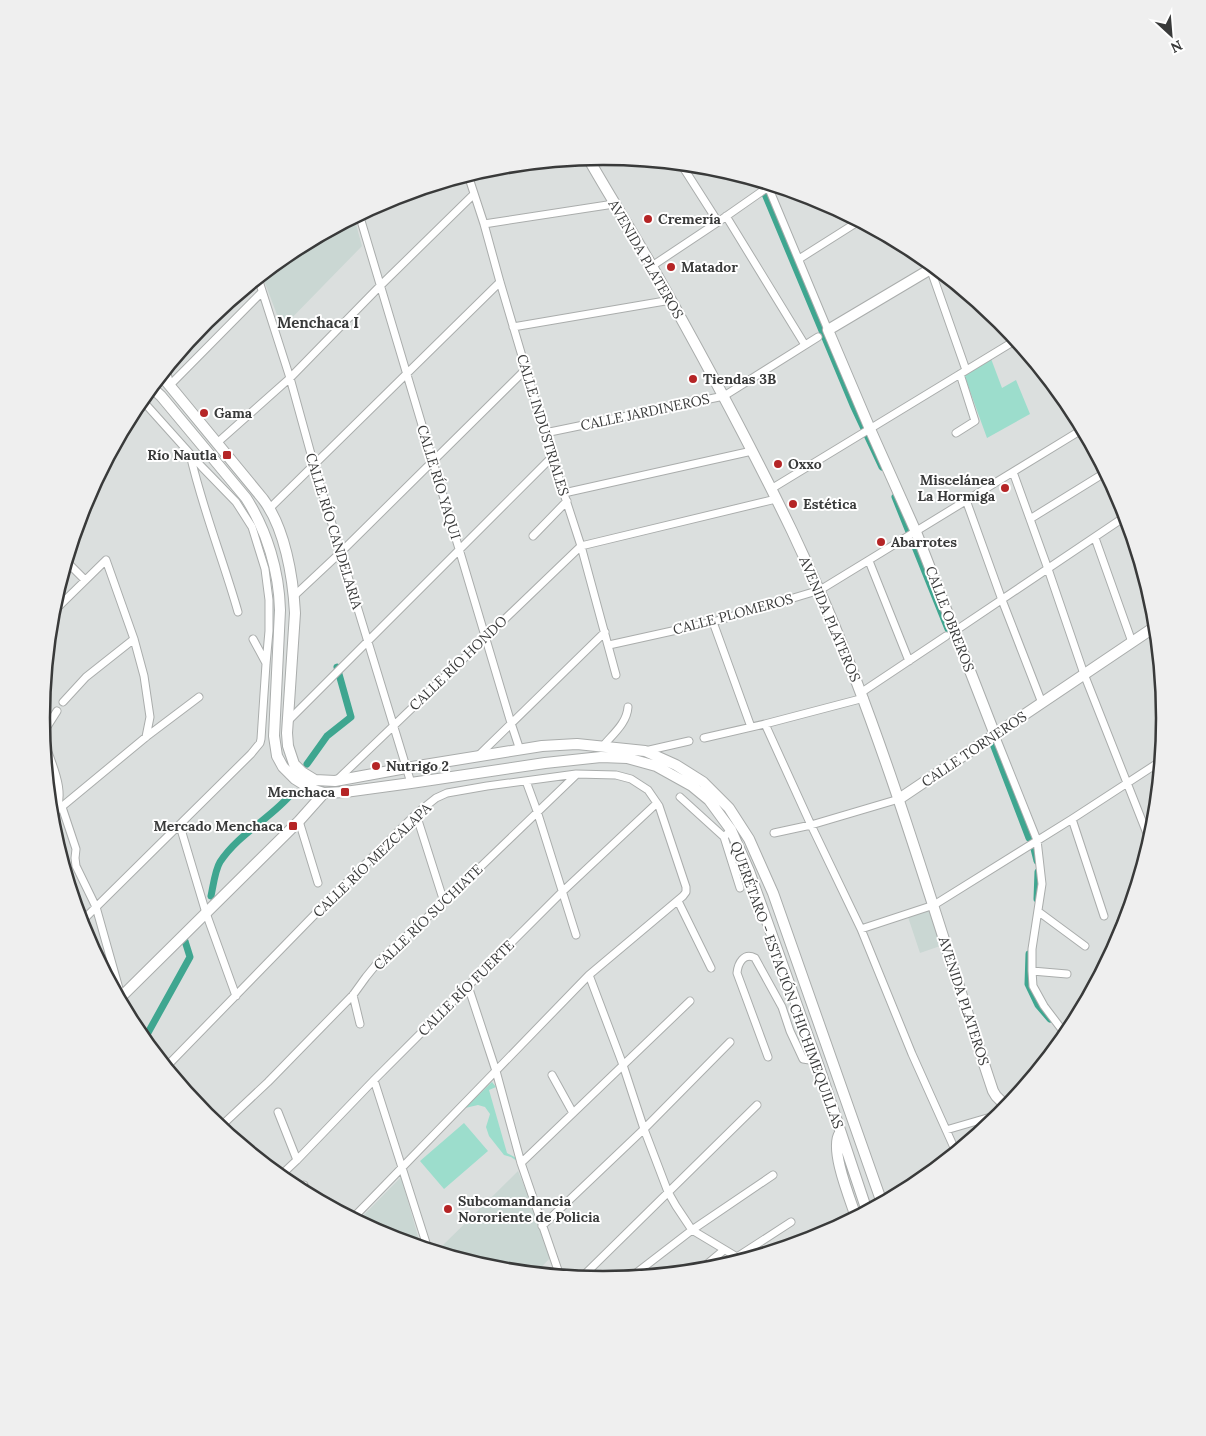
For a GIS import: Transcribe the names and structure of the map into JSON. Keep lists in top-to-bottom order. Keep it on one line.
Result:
{"streets":{"main road":["AVENIDA PLATEROS","CALLE OBREROS","CALLE TORNEROS","QUERÉTARO - ESTACIÓN CHICHIMEQUILLAS"],"street":["CALLE JARDINEROS","CALLE INDUSTRIALES","CALLE RÍO YAQUI","CALLE RÍO CANDELARIA","CALLE PLOMEROS","CALLE RÍO HONDO","CALLE RÍO MEZCALAPA","CALLE RÍO SUCHIATE","CALLE RÍO FUERTE"]},"crossings":[["AVENIDA PLATEROS","CALLE JARDINEROS"],["AVENIDA PLATEROS","CALLE PLOMEROS"],["AVENIDA PLATEROS","CALLE TORNEROS"],["CALLE JARDINEROS","CALLE INDUSTRIALES"],["CALLE INDUSTRIALES","CALLE PLOMEROS"],["CALLE INDUSTRIALES","CALLE RÍO HONDO"],["CALLE RÍO YAQUI","CALLE RÍO HONDO"],["CALLE RÍO YAQUI","QUERÉTARO - ESTACIÓN CHICHIMEQUILLAS"],["CALLE RÍO CANDELARIA","CALLE RÍO HONDO"],["CALLE RÍO CANDELARIA","QUERÉTARO - ESTACIÓN CHICHIMEQUILLAS"],["CALLE PLOMEROS","CALLE OBREROS"],["CALLE OBREROS","CALLE TORNEROS"],["CALLE RÍO HONDO","QUERÉTARO - ESTACIÓN CHICHIMEQUILLAS"],["CALLE RÍO MEZCALAPA","CALLE RÍO SUCHIATE"],["CALLE RÍO MEZCALAPA","CALLE RÍO FUERTE"]],"districts":["Menchaca I"],"places":{"other":["Cremería","Matador","Tiendas 3B","Gama","Oxxo","Miscelánea La Hormiga","Estética","Abarrotes","Nutrigo 2","Subcomandancia Nororiente de Policia"],"transit":["Río Nautla","Menchaca","Mercado Menchaca"]},"north":"bottom right"}
